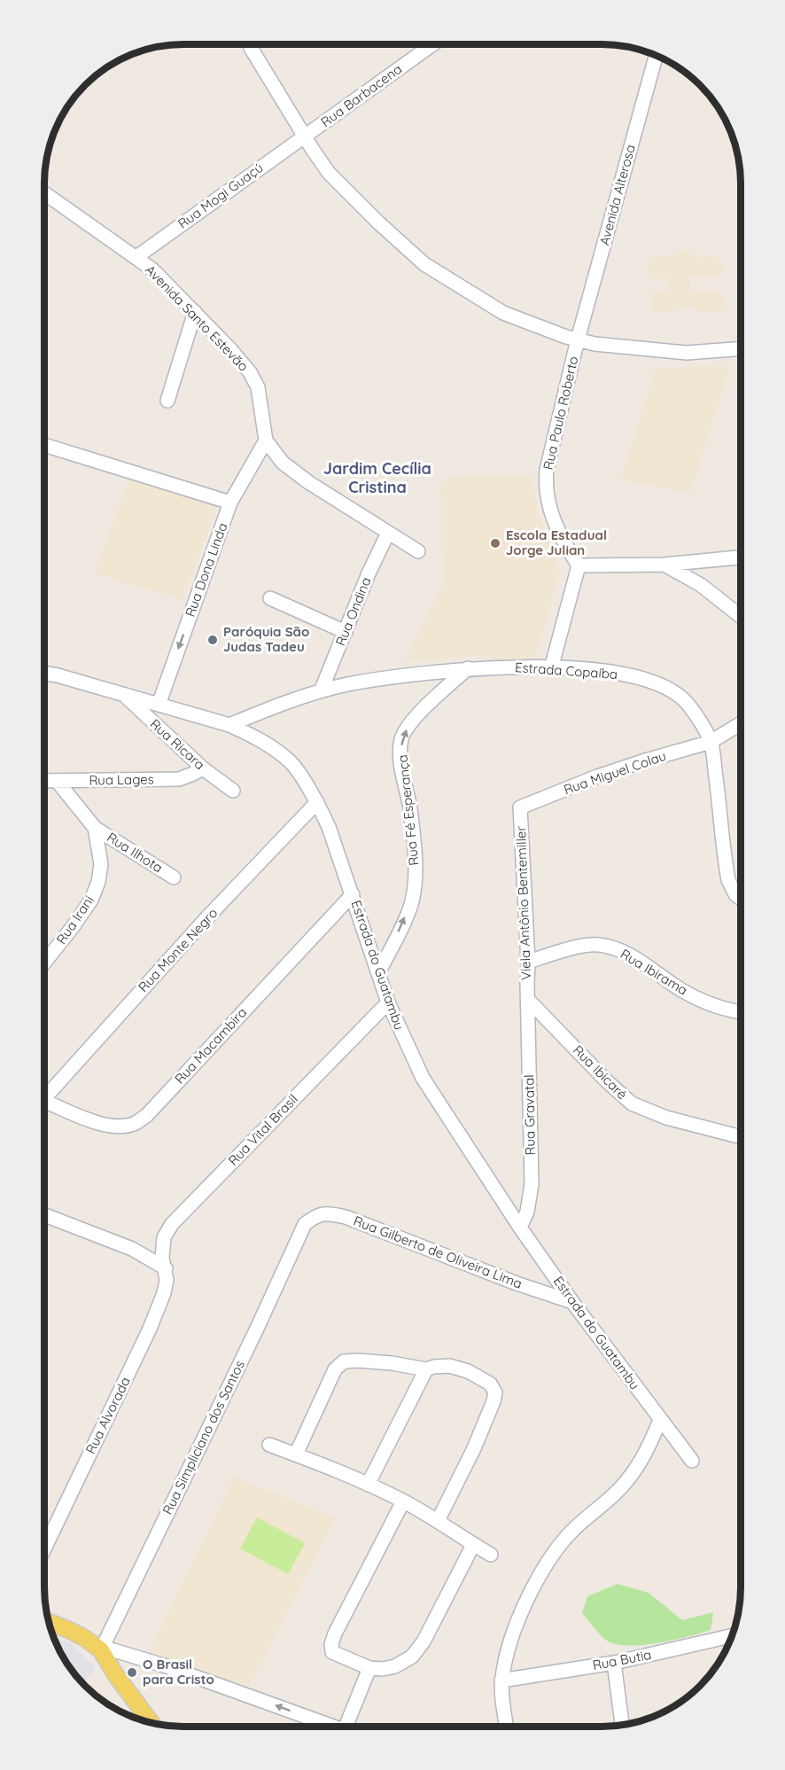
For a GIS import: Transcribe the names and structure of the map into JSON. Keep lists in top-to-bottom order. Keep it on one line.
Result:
{"streets":{"street":["Rua Barbacena","Avenida Alterosa","Rua Mogi Guaçú","Avenida Santo Estevão","Rua Paulo Roberto","Rua Dona Linda","Rua Ondina","Estrada Copaíba","Rua Ricara","Rua Miguel Colau","Rua Lages","Rua Fé Esperança","Rua Ilhota","Viela Antônio Bentemiller","Rua Irani","Rua Monte Negro","Estrada do Guatambu","Rua Ibirama","Rua Macambira","Rua Ibicaré","Rua Gravatal","Rua Vital Brasil","Rua Gilberto de Oliveira Lima","Rua Alvorada","Rua Simpliciano dos Santos","Rua Butia"]},"crossings":[["Rua Barbacena","Rua Mogi Guaçú"],["Avenida Alterosa","Rua Paulo Roberto"],["Rua Mogi Guaçú","Avenida Santo Estevão"],["Avenida Santo Estevão","Rua Dona Linda"],["Rua Dona Linda","Estrada do Guatambu"],["Rua Ondina","Estrada Copaíba"],["Estrada Copaíba","Rua Miguel Colau"],["Estrada Copaíba","Rua Fé Esperança"],["Estrada Copaíba","Estrada do Guatambu"],["Rua Ricara","Rua Lages"],["Rua Ricara","Estrada do Guatambu"],["Rua Miguel Colau","Viela Antônio Bentemiller"],["Rua Lages","Rua Irani"],["Rua Fé Esperança","Estrada do Guatambu"],["Rua Ilhota","Rua Irani"],["Viela Antônio Bentemiller","Rua Ibirama"],["Viela Antônio Bentemiller","Rua Ibicaré"],["Viela Antônio Bentemiller","Rua Gravatal"],["Rua Monte Negro","Estrada do Guatambu"],["Estrada do Guatambu","Rua Macambira"],["Estrada do Guatambu","Rua Gravatal"],["Estrada do Guatambu","Rua Vital Brasil"],["Estrada do Guatambu","Rua Gilberto de Oliveira Lima"],["Rua Ibicaré","Rua Gravatal"],["Rua Vital Brasil","Rua Alvorada"],["Rua Gilberto de Oliveira Lima","Rua Simpliciano dos Santos"]],"one_way":["Rua Dona Linda","Rua Fé Esperança"],"districts":["Jardim Cecília Cristina"],"places":["Escola Estadual Jorge Julian","Paróquia São Judas Tadeu","O Brasil para Cristo"]}
